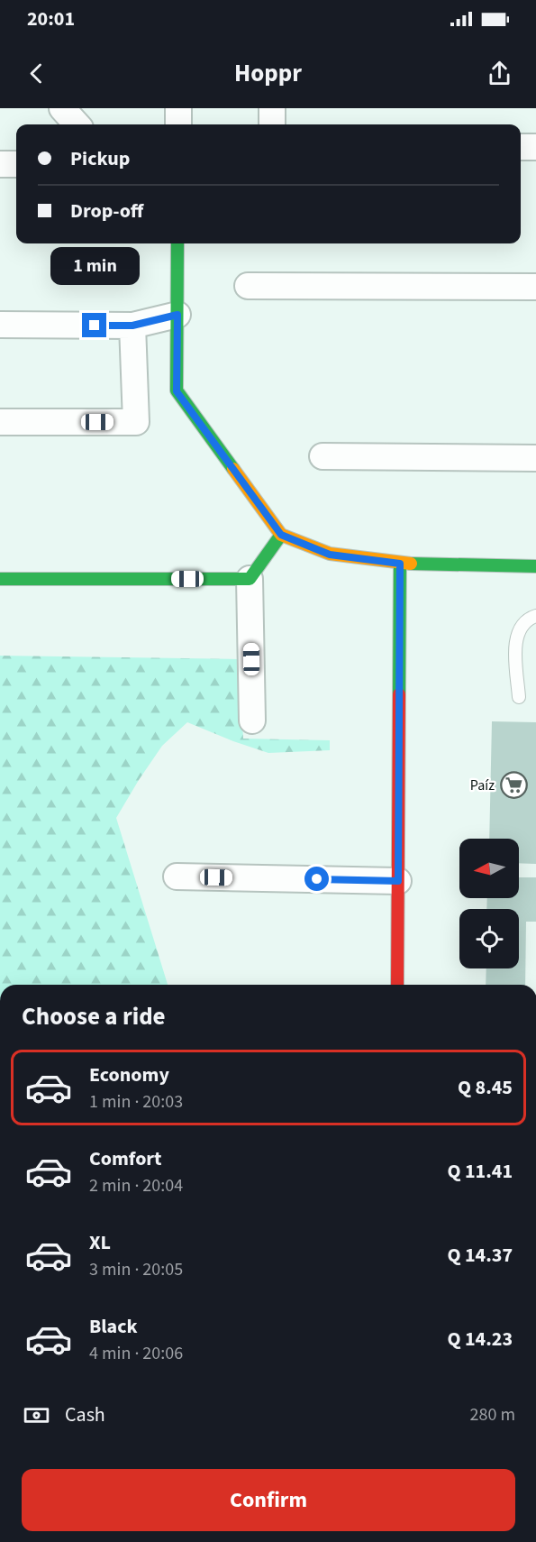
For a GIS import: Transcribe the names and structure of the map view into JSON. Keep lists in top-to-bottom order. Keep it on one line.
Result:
{"places":{"supermarket":["Paíz"]},"north":"left","page":{"status":"20:01","header":"Hoppr","banner":["Pickup","Drop-off"],"bubble":"1 min","heading":"Choose a ride","list":[{"name":"Economy","note":"1 min · 20:03","value":"Q 8.45"},{"name":"Comfort","note":"2 min · 20:04","value":"Q 11.41"},{"name":"XL","note":"3 min · 20:05","value":"Q 14.37"},{"name":"Black","note":"4 min · 20:06","value":"Q 14.23"}],"pay":["Cash","280 m"],"buttons":"Confirm"}}
